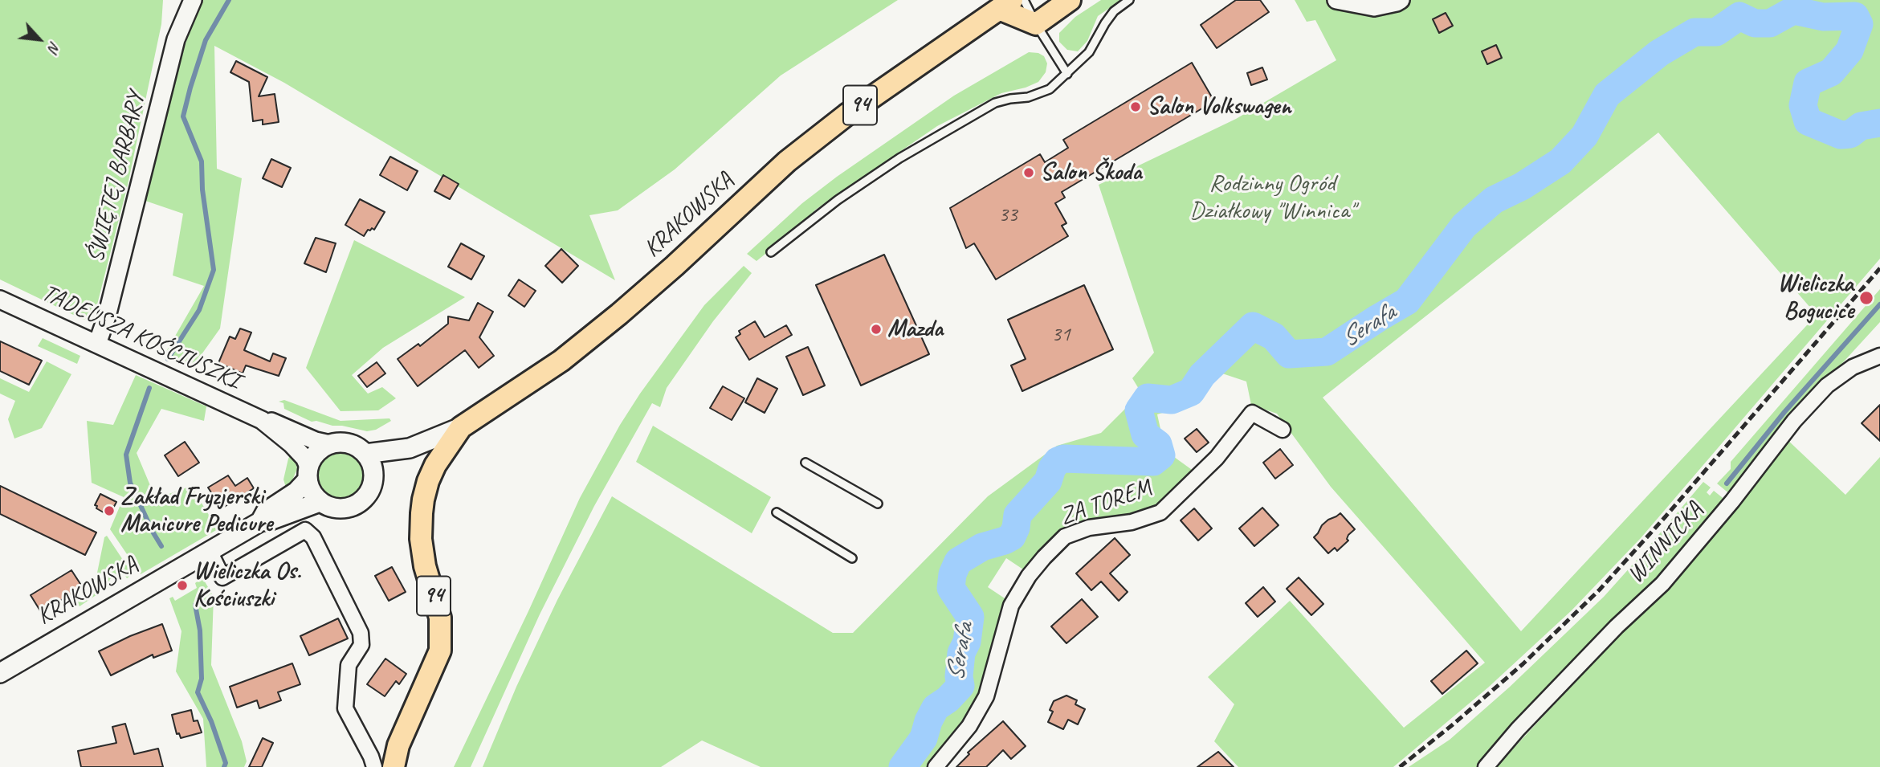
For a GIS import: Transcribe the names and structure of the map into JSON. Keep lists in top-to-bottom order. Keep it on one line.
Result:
{"streets":{"main road":["94","KRAKOWSKA"],"street":["ŚWIĘTEJ BARBARY","TADEUSZA KOŚCIUSZKI","ZA TOREM","WINNICKA"]},"crossings":[["94","KRAKOWSKA"],["ŚWIĘTEJ BARBARY","TADEUSZA KOŚCIUSZKI"],["KRAKOWSKA","TADEUSZA KOŚCIUSZKI"]],"water":["Serafa"],"parks":["Rodzinny Ogród Działkowy \"Winnica\""],"places":["Salon Volkswagen","Salon Škoda","Wieliczka Bogucice","Mazda","Zakład Fryzjerski Manicure Pedicure","Wieliczka Os. Kościuszki"],"house_numbers":["33","31"],"north":"bottom right"}
